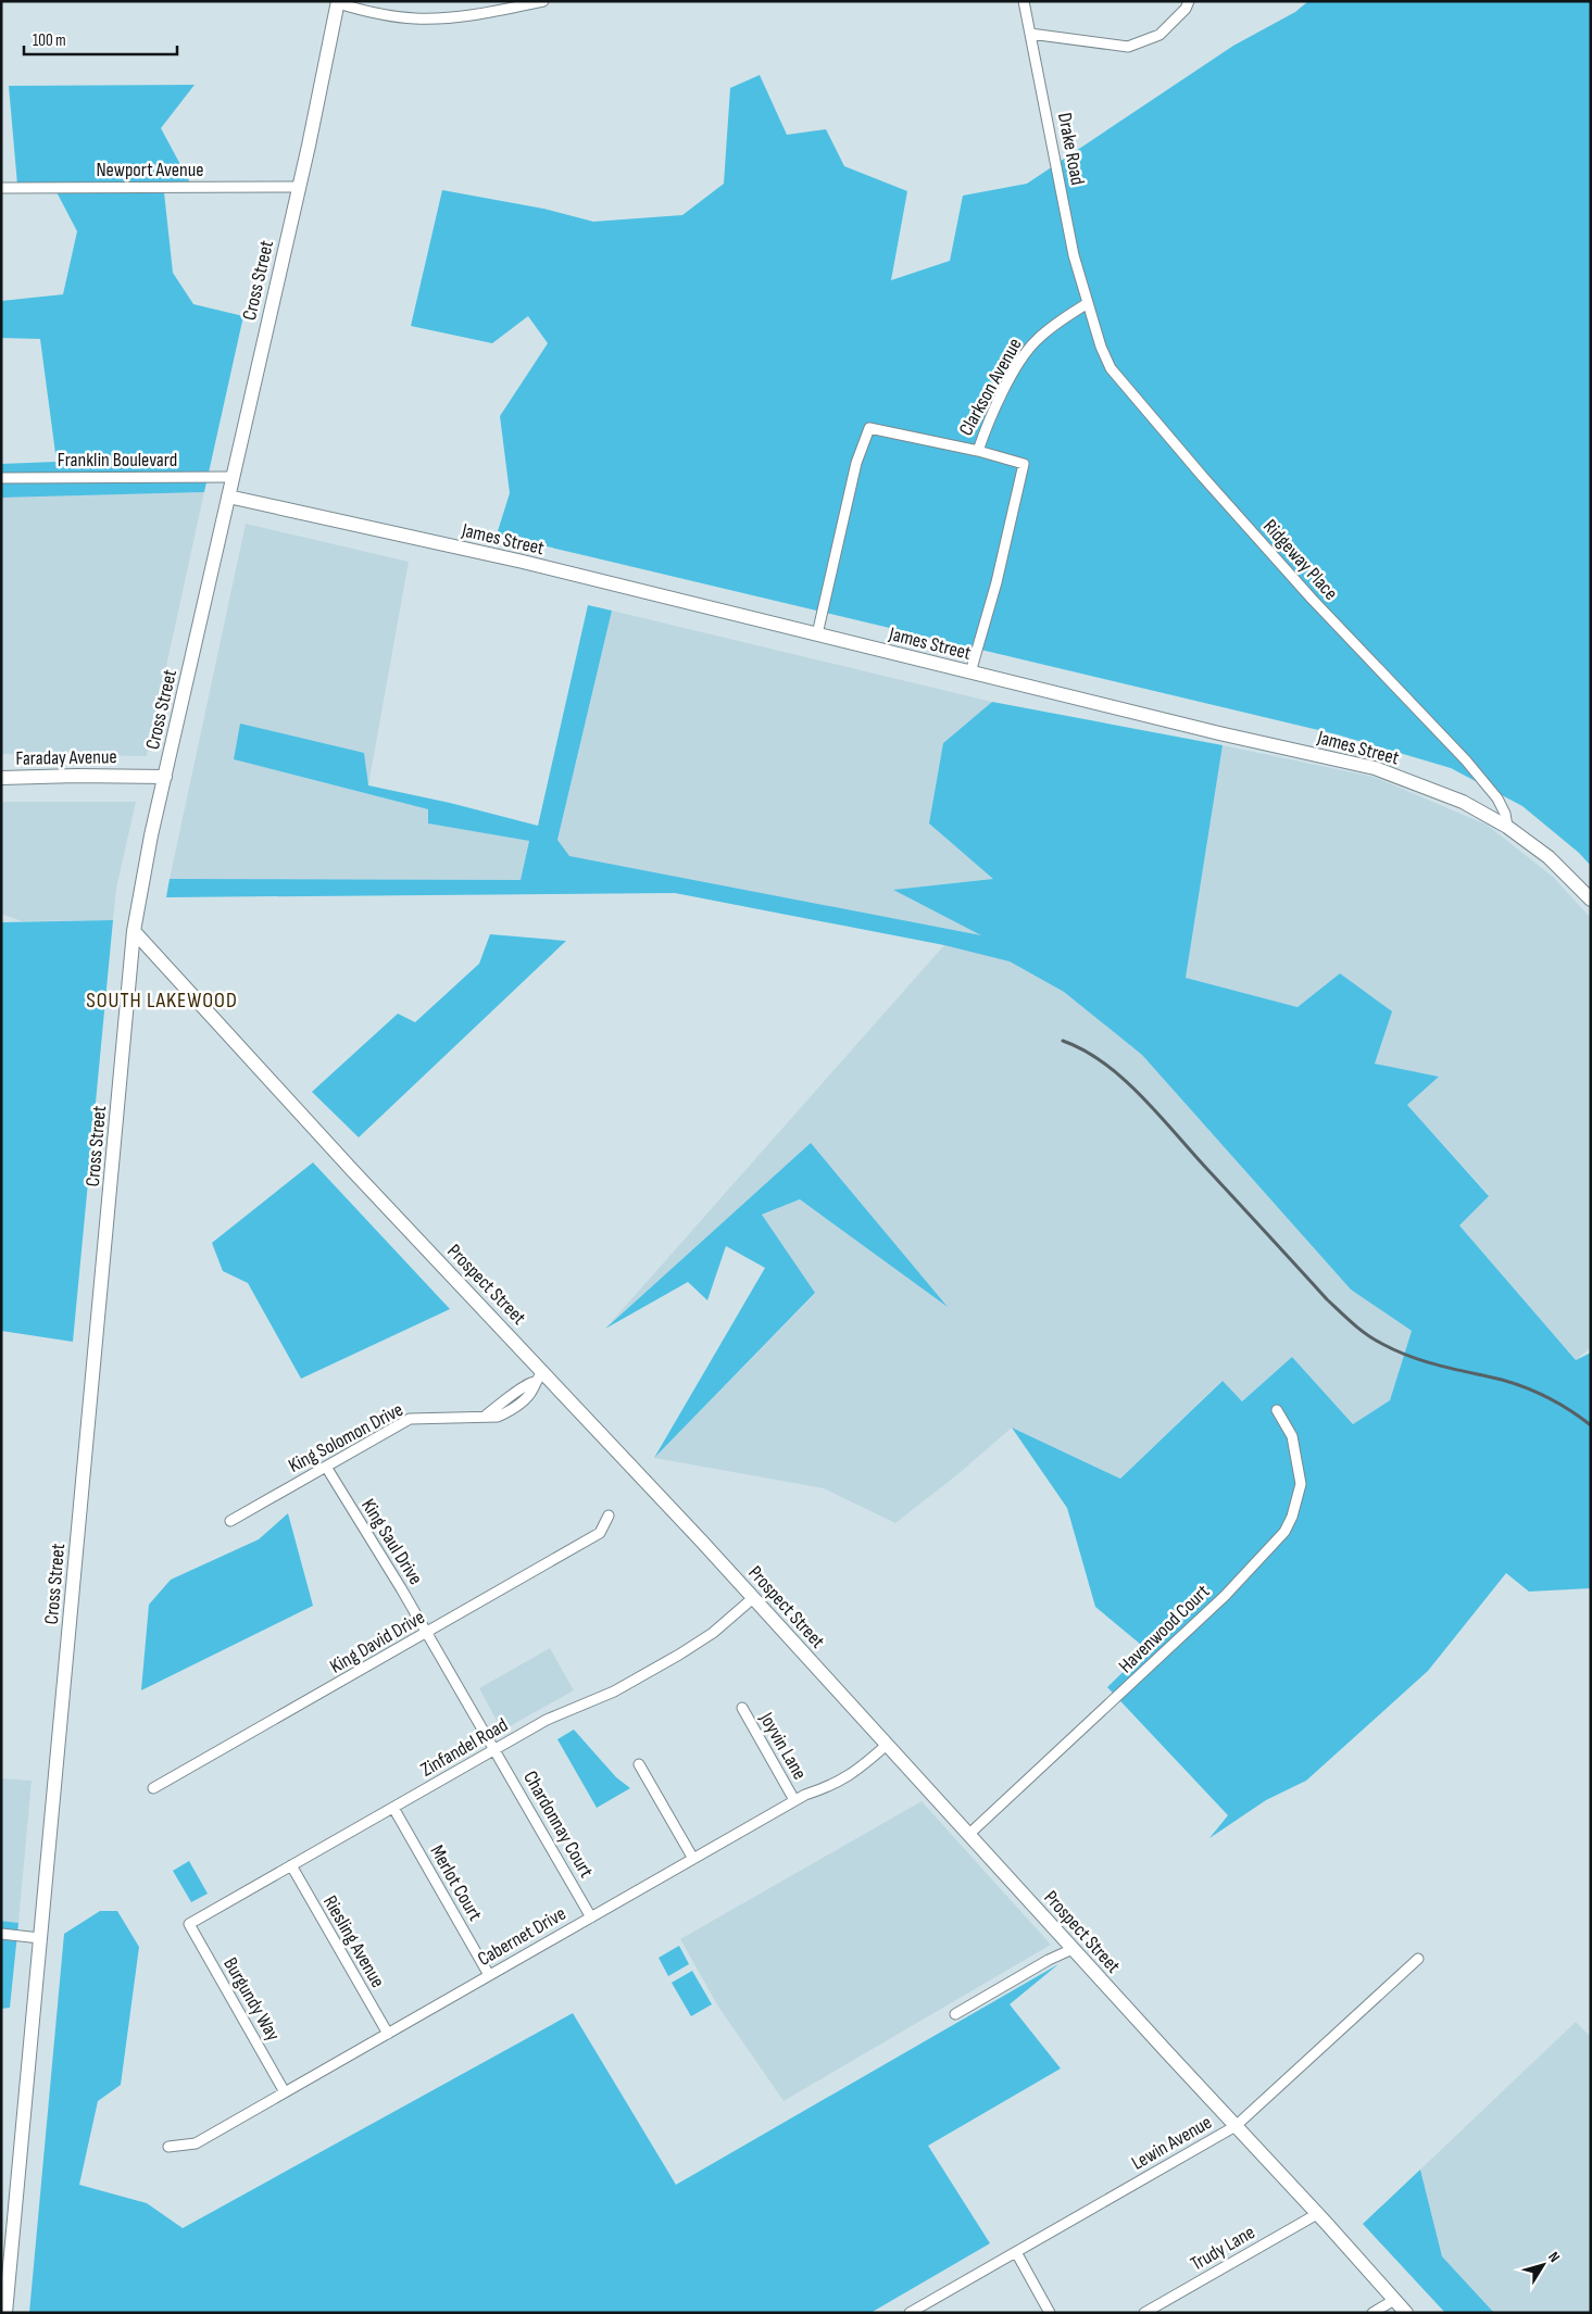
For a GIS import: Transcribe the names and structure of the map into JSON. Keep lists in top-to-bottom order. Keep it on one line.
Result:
{"streets":{"street":["Drake Road","Newport Avenue","Cross Street","Clarkson Avenue","Franklin Boulevard","James Street","Ridgeway Place","Faraday Avenue","Prospect Street","King Solomon Drive","King Saul Drive","Havenwood Court","King David Drive","Joyvin Lane","Zinfandel Road","Chardonnay Court","Merlot Court","Cabernet Drive","Riesling Avenue","Burgundy Way","Lewin Avenue","Trudy Lane"]},"crossings":[["Drake Road","Clarkson Avenue"],["Drake Road","Ridgeway Place"],["Newport Avenue","Cross Street"],["Cross Street","Franklin Boulevard"],["Cross Street","James Street"],["Cross Street","Faraday Avenue"],["Cross Street","Prospect Street"],["Clarkson Avenue","James Street"],["Clarkson Avenue","Ridgeway Place"],["James Street","Ridgeway Place"],["Prospect Street","King Solomon Drive"],["Prospect Street","Havenwood Court"],["Prospect Street","Zinfandel Road"],["Prospect Street","Cabernet Drive"],["Prospect Street","Lewin Avenue"],["Prospect Street","Trudy Lane"],["King Solomon Drive","King Saul Drive"],["King Saul Drive","King David Drive"],["King Saul Drive","Chardonnay Court"],["Joyvin Lane","Cabernet Drive"],["Zinfandel Road","Chardonnay Court"],["Zinfandel Road","Merlot Court"],["Zinfandel Road","Riesling Avenue"],["Zinfandel Road","Burgundy Way"],["Chardonnay Court","Cabernet Drive"],["Merlot Court","Cabernet Drive"],["Cabernet Drive","Riesling Avenue"],["Cabernet Drive","Burgundy Way"]],"districts":["SOUTH LAKEWOOD"],"scale_bar":"100 m","north":"top right"}
